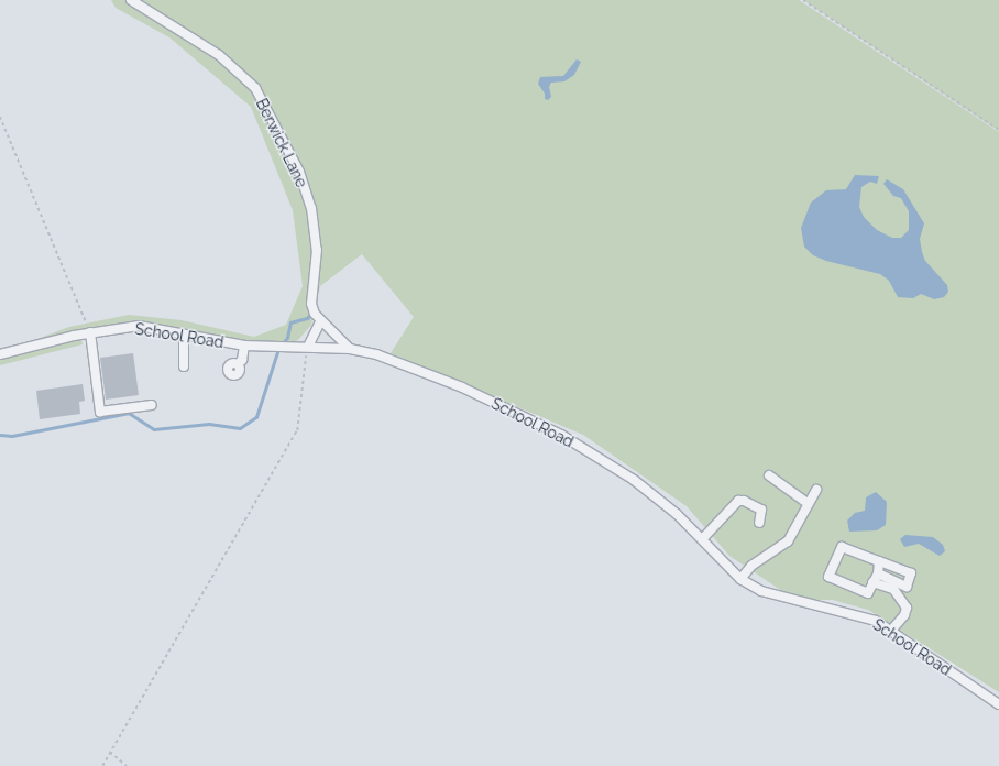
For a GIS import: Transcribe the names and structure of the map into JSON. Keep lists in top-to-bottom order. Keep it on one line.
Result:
{"streets":{"street":["Berwick Lane","School Road"]},"crossings":[["Berwick Lane","School Road"]]}
